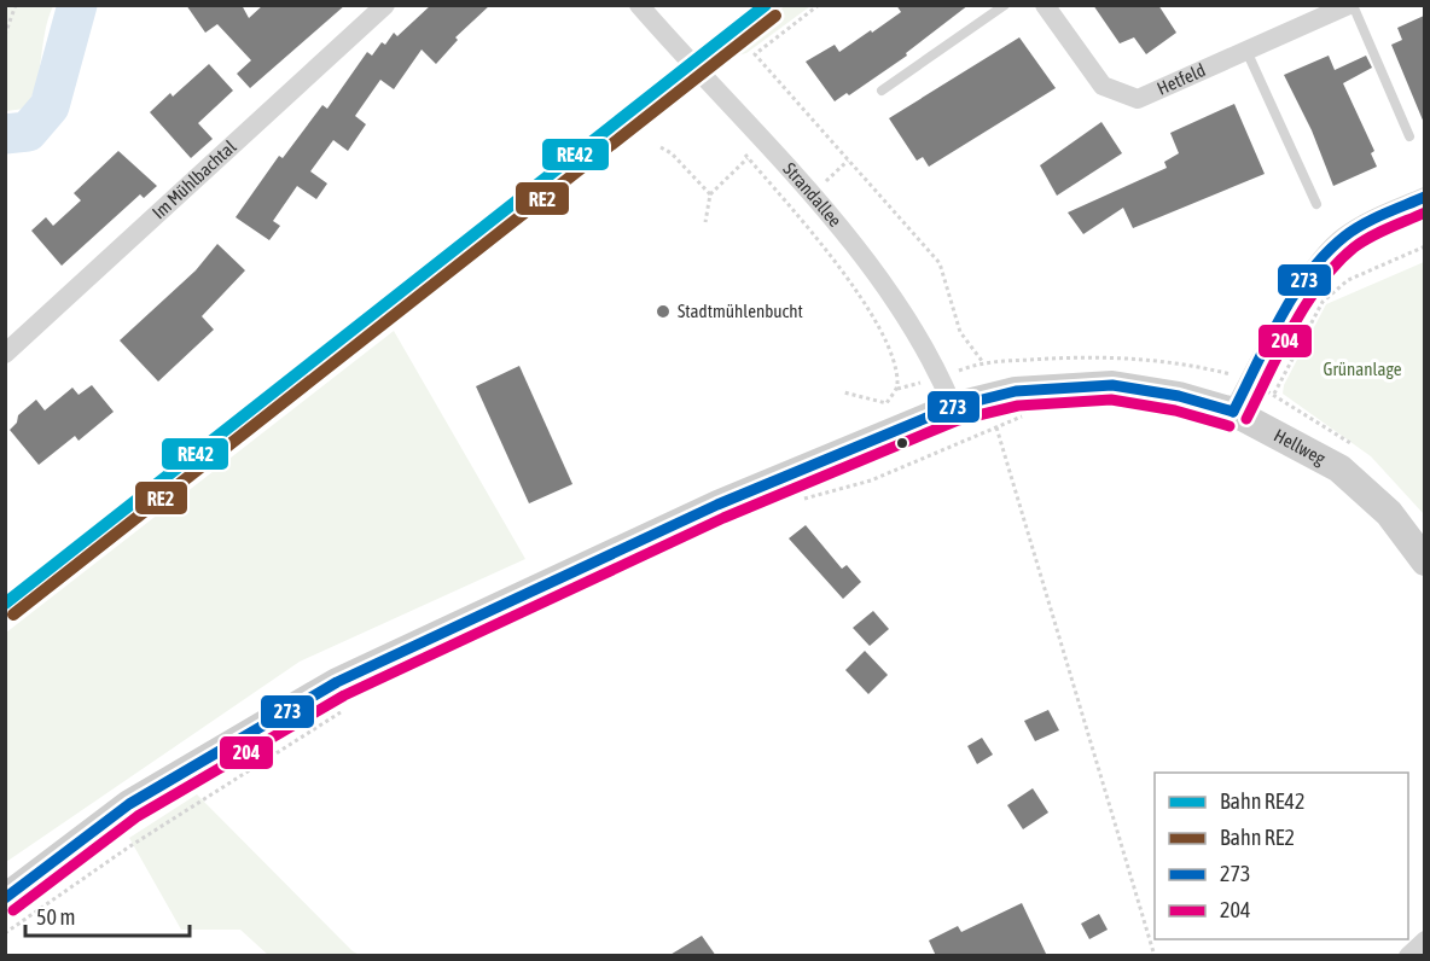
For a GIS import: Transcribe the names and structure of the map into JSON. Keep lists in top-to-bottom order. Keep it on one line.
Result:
{"streets":{"street":["Hetfeld","Im Mühlbachtal","Strandallee","Hellweg"]},"crossings":[["Strandallee","Hellweg"]],"parks":["Grünanlage"],"places":["Stadtmühlenbucht"],"lines":["rail line RE42","rail line RE2","transit line 273","transit line 204"],"legend":["Bahn RE42","Bahn RE2","273","204"],"scale_bar":"50 m"}
